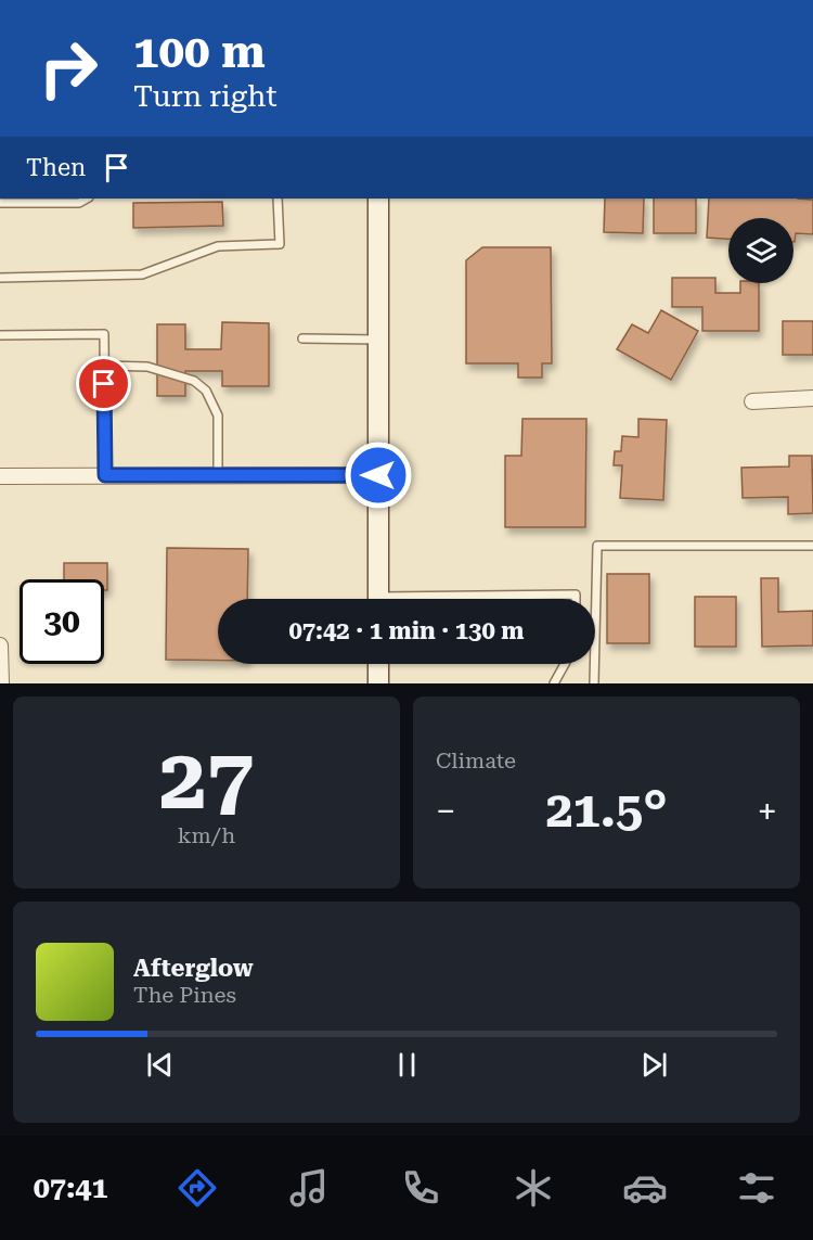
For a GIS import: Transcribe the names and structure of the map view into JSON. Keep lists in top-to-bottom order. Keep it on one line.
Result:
{"page":{"turn":["100 m","Turn right"],"then":"Then","limit":"30","trip":"07:42 · 1 min · 130 m","tile":[["27","km/h"],"Climate"],"heat":["−","21.5°","+"],"song":["Afterglow","The Pines"],"tabs":"07:41"}}
